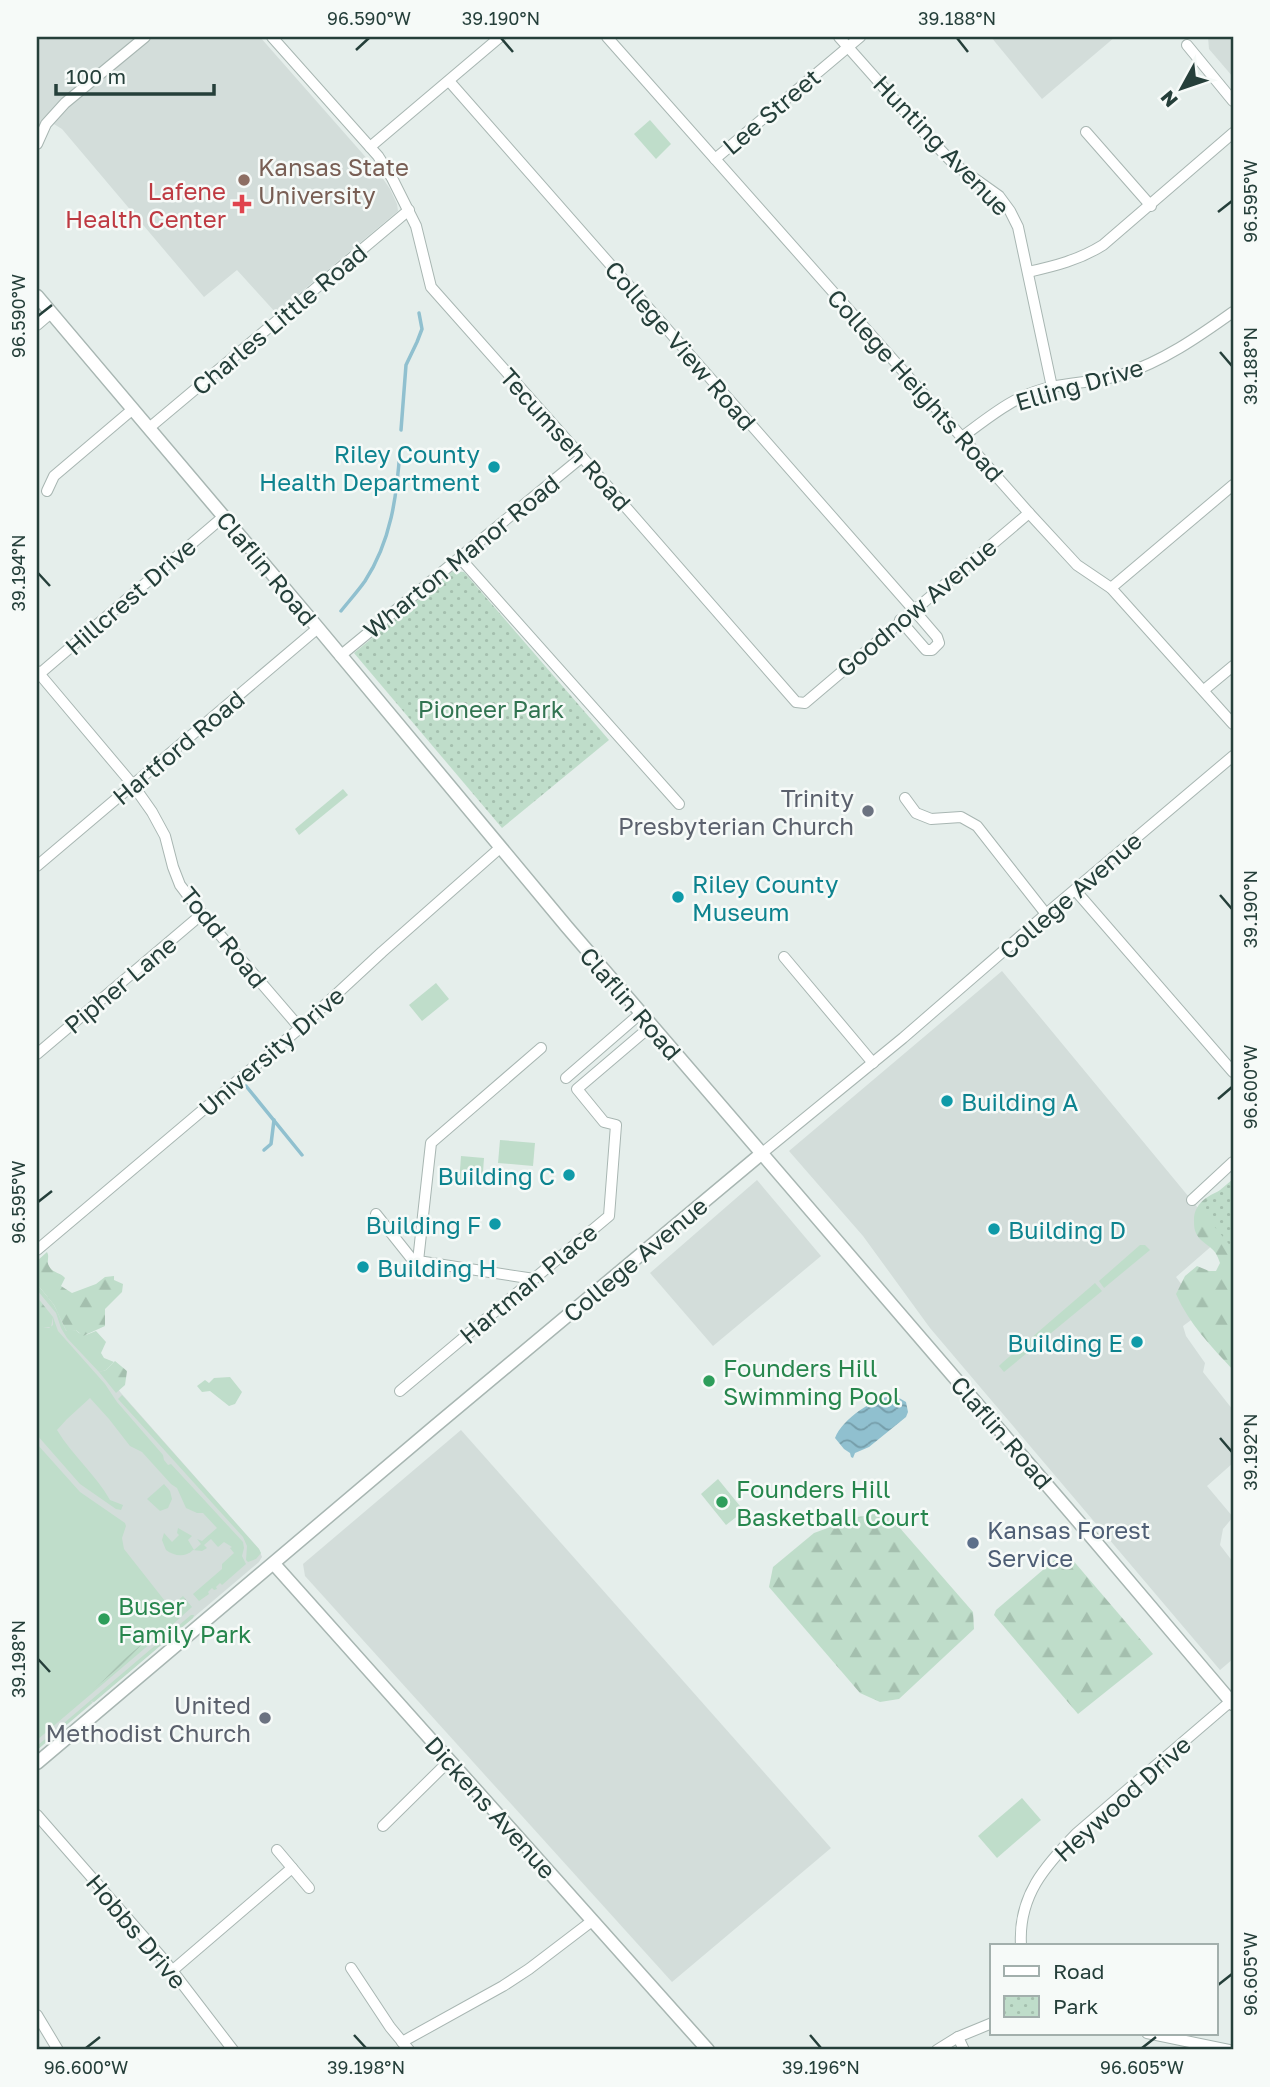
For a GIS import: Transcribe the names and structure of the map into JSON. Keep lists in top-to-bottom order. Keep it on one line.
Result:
{"streets":{"street":["Lee Street","Hunting Avenue","Charles Little Road","College View Road","Elling Drive","College Heights Road","Tecumseh Road","Wharton Manor Road","Claflin Road","Hillcrest Drive","Goodnow Avenue","Hartford Road","College Avenue","Todd Road","Pipher Lane","University Drive","Hartman Place","Heywood Drive","Dickens Avenue","Hobbs Drive"]},"crossings":[["Lee Street","Hunting Avenue"],["Lee Street","College Heights Road"],["Hunting Avenue","Elling Drive"],["Charles Little Road","Tecumseh Road"],["Charles Little Road","Claflin Road"],["College View Road","Goodnow Avenue"],["Elling Drive","College Heights Road"],["College Heights Road","Goodnow Avenue"],["Tecumseh Road","Wharton Manor Road"],["Tecumseh Road","Goodnow Avenue"],["Wharton Manor Road","Claflin Road"],["Claflin Road","Hillcrest Drive"],["Claflin Road","Hartford Road"],["Claflin Road","College Avenue"],["Claflin Road","University Drive"],["Claflin Road","Hartman Place"],["Claflin Road","Heywood Drive"],["Hillcrest Drive","Todd Road"],["Hartford Road","Todd Road"],["College Avenue","Dickens Avenue"],["Todd Road","Pipher Lane"],["Todd Road","University Drive"]],"parks":["Pioneer Park"],"places":{"other":["Kansas State University","Riley County Health Department","Trinity Presbyterian Church","Riley County Museum","Building A","Building C","Building F","Building D","Building H","Building E","Founders Hill Swimming Pool","Founders Hill Basketball Court","Kansas Forest Service","Buser Family Park","United Methodist Church"],"health":["Lafene Health Center"]},"legend":["Road","Park"],"scale_bar":"100 m","north":"bottom left","coordinates":["96.590°W","39.190°N","39.188°N","96.595°W","39.194°N","96.600°W","39.192°N","39.198°N","96.605°W","39.196°N"]}
